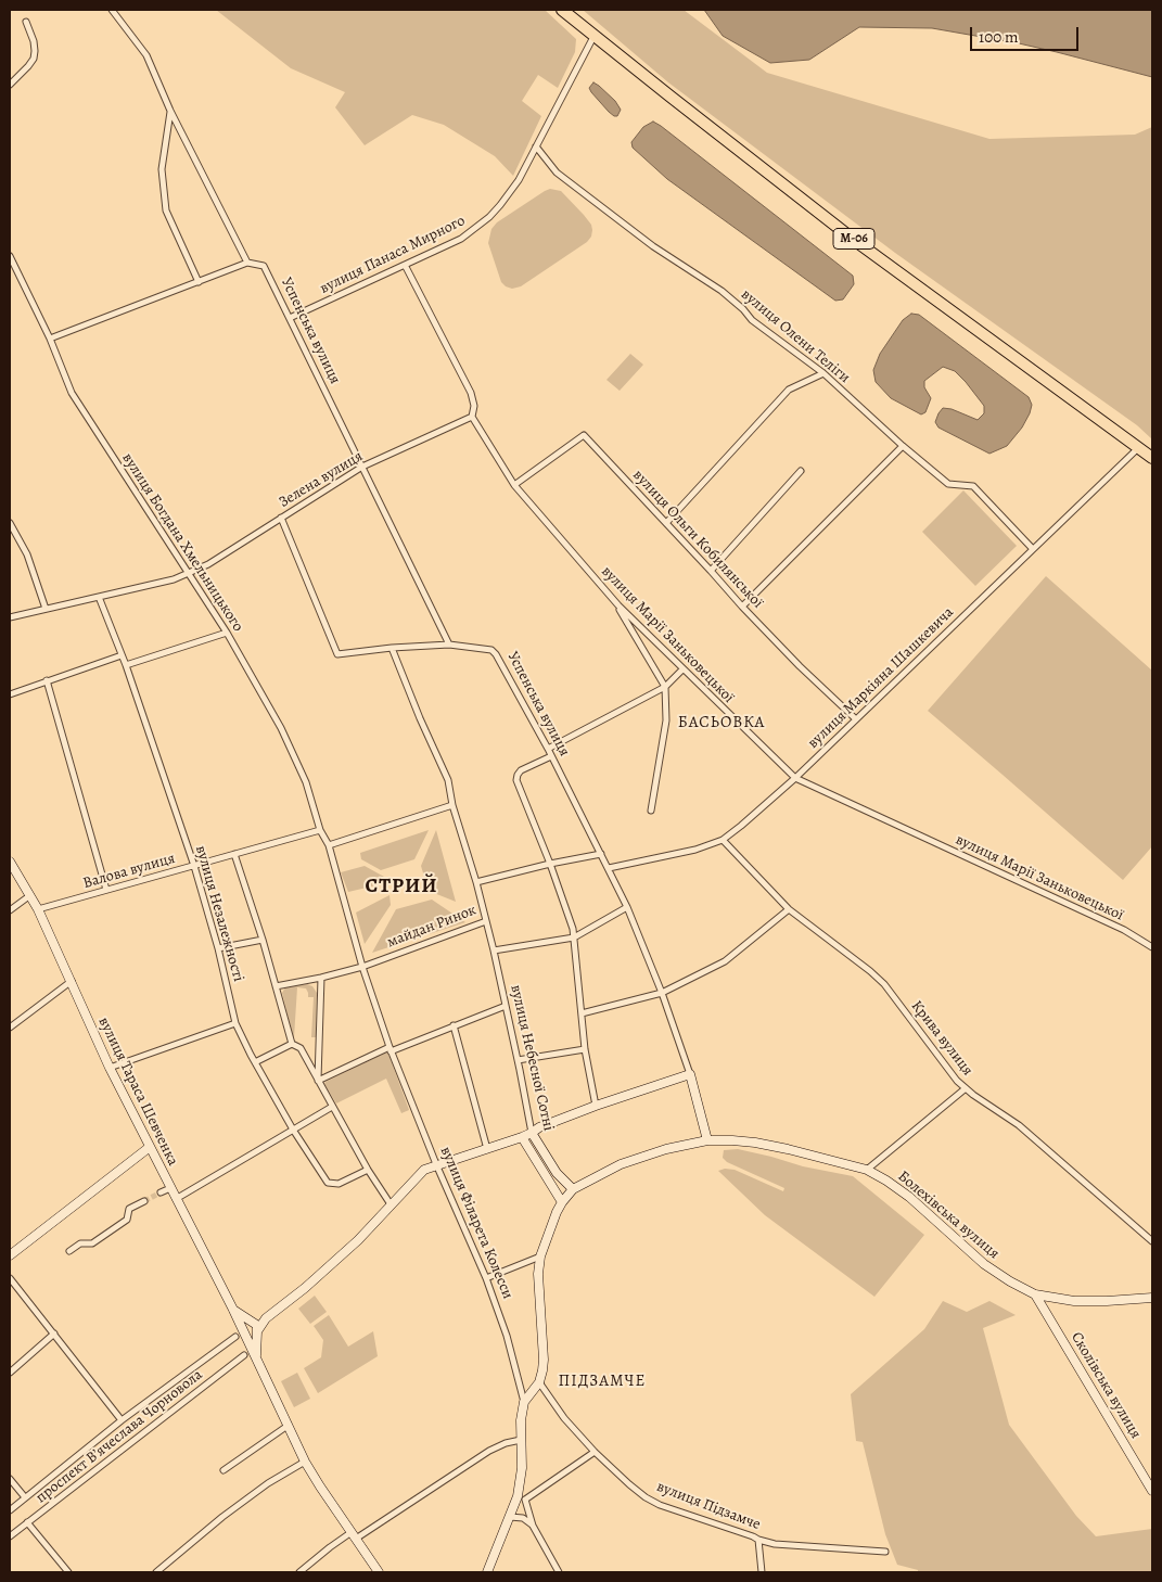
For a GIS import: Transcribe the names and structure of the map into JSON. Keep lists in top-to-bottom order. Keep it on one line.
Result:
{"streets":{"highway":["М-06"],"main road":["Успенська вулиця","вулиця Небесної Сотні","вулиця Тараса Шевченка","Болехівська вулиця","вулиця Філарета Колесси","Сколівська вулиця"],"street":["вулиця Панаса Мирного","вулиця Олени Теліги","Зелена вулиця","вулиця Ольги Кобилянської","вулиця Богдана Хмельницького","вулиця Марії Заньковецької","вулиця Маркіяна Шашкевича","Валова вулиця","вулиця Незалежності","майдан Ринок","Крива вулиця","проспект Вʼячеслава Чорновола","вулиця Підзамче"]},"crossings":[["М-06","вулиця Панаса Мирного"],["М-06","вулиця Маркіяна Шашкевича"],["вулиця Панаса Мирного","Успенська вулиця"],["вулиця Панаса Мирного","вулиця Олени Теліги"],["Успенська вулиця","Зелена вулиця"],["Успенська вулиця","вулиця Маркіяна Шашкевича"],["Успенська вулиця","Болехівська вулиця"],["вулиця Олени Теліги","вулиця Маркіяна Шашкевича"],["Зелена вулиця","вулиця Богдана Хмельницького"],["Зелена вулиця","вулиця Марії Заньковецької"],["Зелена вулиця","вулиця Незалежності"],["вулиця Ольги Кобилянської","вулиця Марії Заньковецької"],["вулиця Ольги Кобилянської","вулиця Маркіяна Шашкевича"],["вулиця Богдана Хмельницького","Валова вулиця"],["вулиця Марії Заньковецької","вулиця Маркіяна Шашкевича"],["вулиця Маркіяна Шашкевича","Крива вулиця"],["Валова вулиця","вулиця Незалежності"],["Валова вулиця","вулиця Тараса Шевченка"],["майдан Ринок","вулиця Небесної Сотні"],["майдан Ринок","вулиця Філарета Колесси"],["вулиця Небесної Сотні","Болехівська вулиця"],["Болехівська вулиця","Сколівська вулиця"]],"districts":["БАСЬОВКА","СТРИЙ","ПІДЗАМЧЕ"],"scale_bar":"100 m"}
